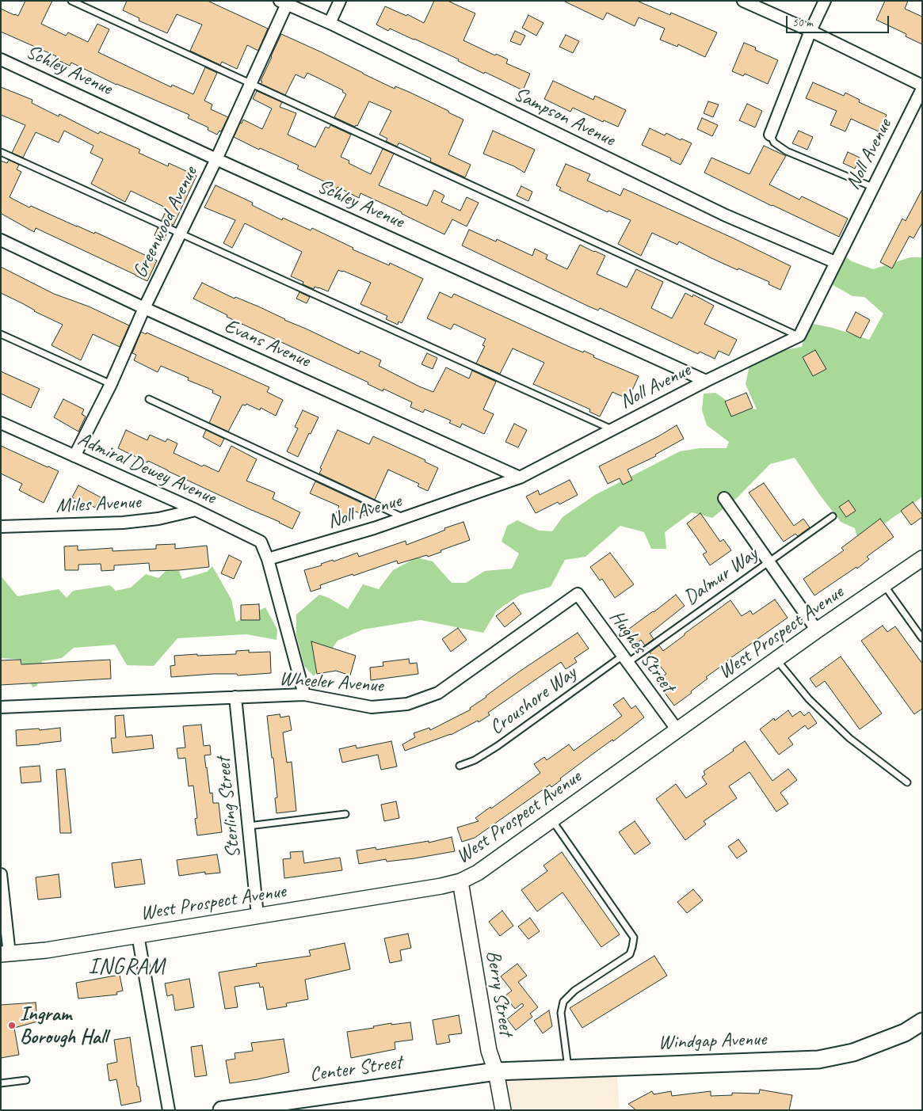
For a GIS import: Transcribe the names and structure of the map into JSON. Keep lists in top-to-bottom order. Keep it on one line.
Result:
{"streets":{"main road":["Windgap Avenue","Center Street"],"street":["Schley Avenue","Sampson Avenue","Noll Avenue","Greenwood Avenue","Evans Avenue","Admiral Dewey Avenue","Miles Avenue","West Prospect Avenue","Hughes Street","Wheeler Avenue","Sterling Street","Berry Street"],"lane":["Dalmur Way","Croushore Way"]},"crossings":[["Schley Avenue","Noll Avenue"],["Schley Avenue","Greenwood Avenue"],["Sampson Avenue","Noll Avenue"],["Sampson Avenue","Greenwood Avenue"],["Noll Avenue","Evans Avenue"],["Noll Avenue","Admiral Dewey Avenue"],["Greenwood Avenue","Evans Avenue"],["Greenwood Avenue","Admiral Dewey Avenue"],["Admiral Dewey Avenue","Miles Avenue"],["Admiral Dewey Avenue","Wheeler Avenue"],["Dalmur Way","Hughes Street"],["Dalmur Way","Croushore Way"],["West Prospect Avenue","Hughes Street"],["West Prospect Avenue","Sterling Street"],["West Prospect Avenue","Berry Street"],["Hughes Street","Wheeler Avenue"],["Hughes Street","Croushore Way"],["Wheeler Avenue","Sterling Street"],["Berry Street","Windgap Avenue"],["Berry Street","Center Street"],["Windgap Avenue","Center Street"]],"districts":["INGRAM"],"places":["Ingram Borough Hall"],"scale_bar":"50 m"}
